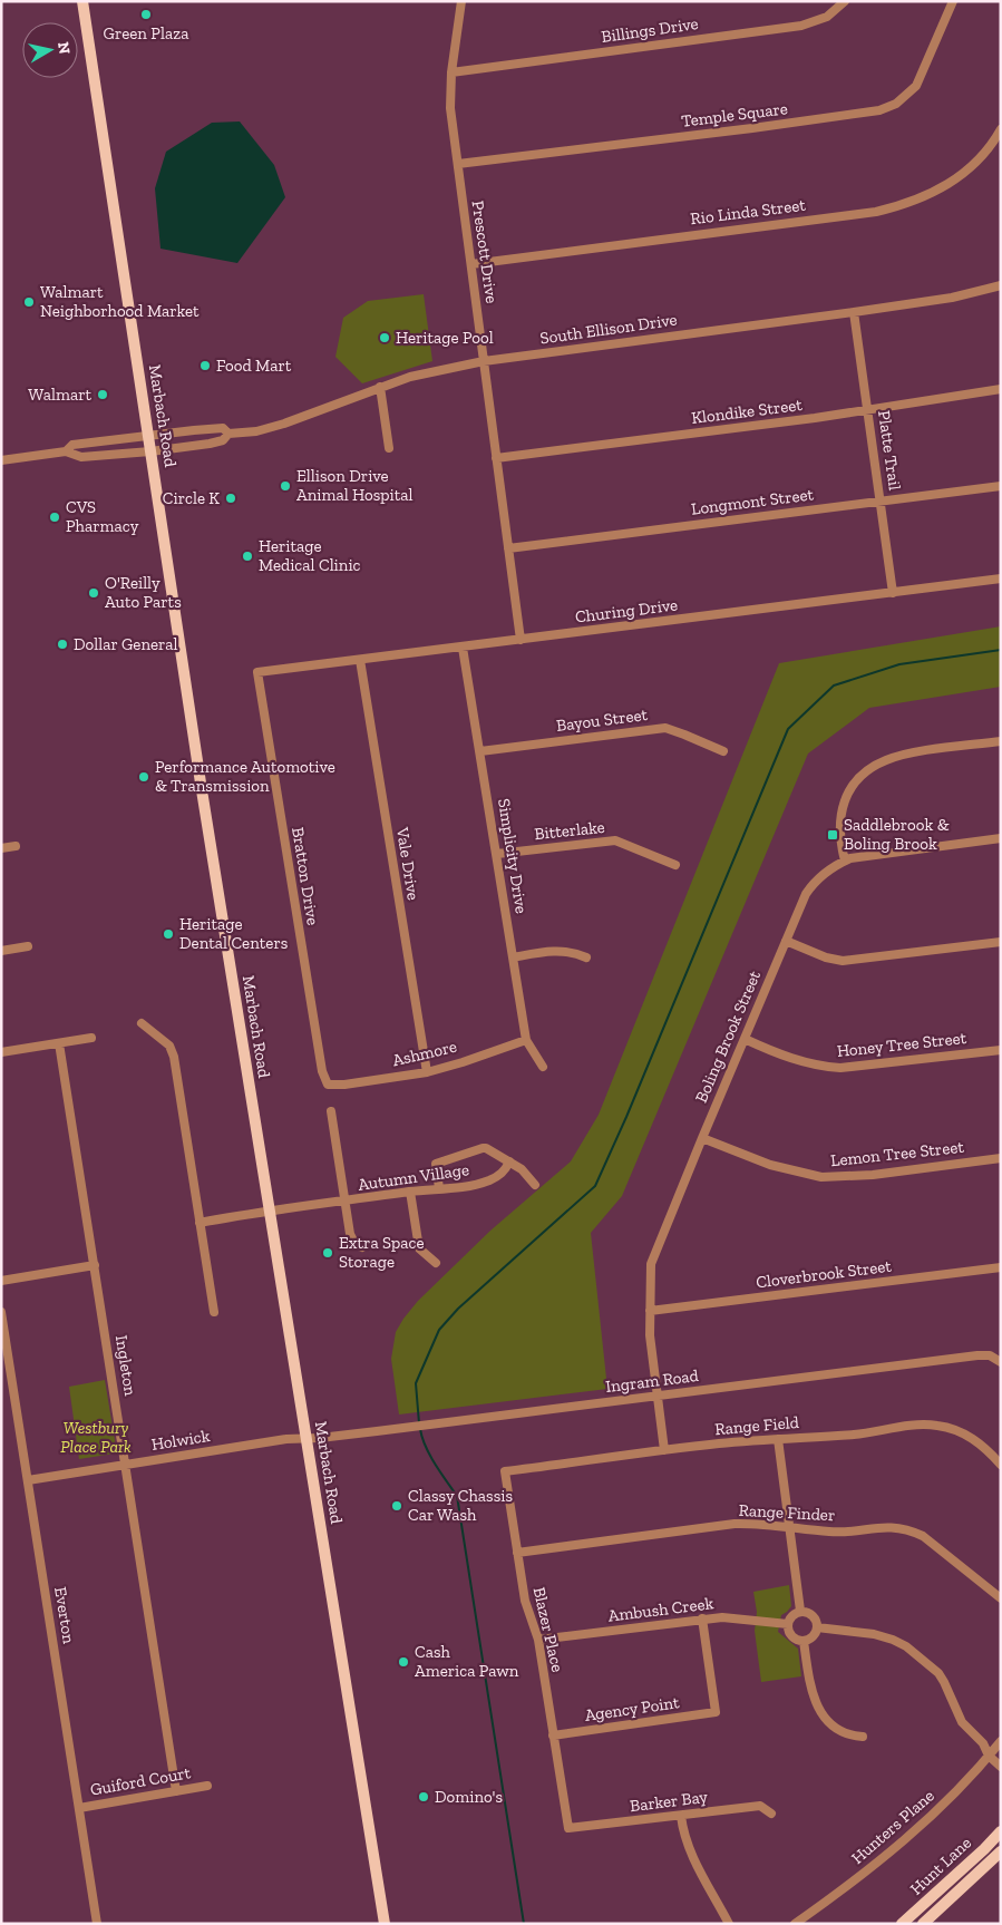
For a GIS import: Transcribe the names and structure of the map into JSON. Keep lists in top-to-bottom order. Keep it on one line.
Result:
{"streets":{"main road":["Marbach Road","Hunt Lane"],"street":["Billings Drive","Temple Square","Rio Linda Street","Prescott Drive","South Ellison Drive","Klondike Street","Platte Trail","Longmont Street","Churing Drive","Bayou Street","Bitterlake","Simplicity Drive","Vale Drive","Bratton Drive","Boling Brook Street","Honey Tree Street","Ashmore","Lemon Tree Street","Autumn Village","Cloverbrook Street","Ingleton","Ingram Road","Range Field","Holwick","Range Finder","Ambush Creek","Everton","Blazer Place","Agency Point","Guiford Court","Barker Bay","Hunters Plane"]},"crossings":[["Billings Drive","Prescott Drive"],["Temple Square","Prescott Drive"],["Rio Linda Street","Prescott Drive"],["Prescott Drive","South Ellison Drive"],["Prescott Drive","Klondike Street"],["Prescott Drive","Longmont Street"],["Prescott Drive","Churing Drive"],["South Ellison Drive","Marbach Road"],["South Ellison Drive","Platte Trail"],["Klondike Street","Platte Trail"],["Marbach Road","Autumn Village"],["Marbach Road","Ingram Road"],["Marbach Road","Holwick"],["Platte Trail","Longmont Street"],["Platte Trail","Churing Drive"],["Churing Drive","Simplicity Drive"],["Churing Drive","Vale Drive"],["Churing Drive","Bratton Drive"],["Bayou Street","Simplicity Drive"],["Bitterlake","Simplicity Drive"],["Simplicity Drive","Ashmore"],["Vale Drive","Ashmore"],["Bratton Drive","Ashmore"],["Boling Brook Street","Honey Tree Street"],["Boling Brook Street","Lemon Tree Street"],["Boling Brook Street","Cloverbrook Street"],["Boling Brook Street","Ingram Road"],["Boling Brook Street","Range Field"],["Ingleton","Holwick"],["Ingleton","Guiford Court"],["Ingram Road","Holwick"],["Range Field","Blazer Place"],["Holwick","Everton"],["Range Finder","Blazer Place"],["Ambush Creek","Blazer Place"],["Ambush Creek","Agency Point"],["Everton","Guiford Court"],["Blazer Place","Agency Point"],["Blazer Place","Barker Bay"]],"parks":["Westbury Place Park"],"places":{"other":["Green Plaza","Walmart Neighborhood Market","Heritage Pool","Food Mart","Walmart","Ellison Drive Animal Hospital","Circle K","CVS Pharmacy","Heritage Medical Clinic","O'Reilly Auto Parts","Dollar General","Performance Automotive & Transmission","Heritage Dental Centers","Extra Space Storage","Classy Chassis Car Wash","Cash America Pawn","Domino's"],"transit":["Saddlebrook & Boling Brook"]},"north":"right"}
